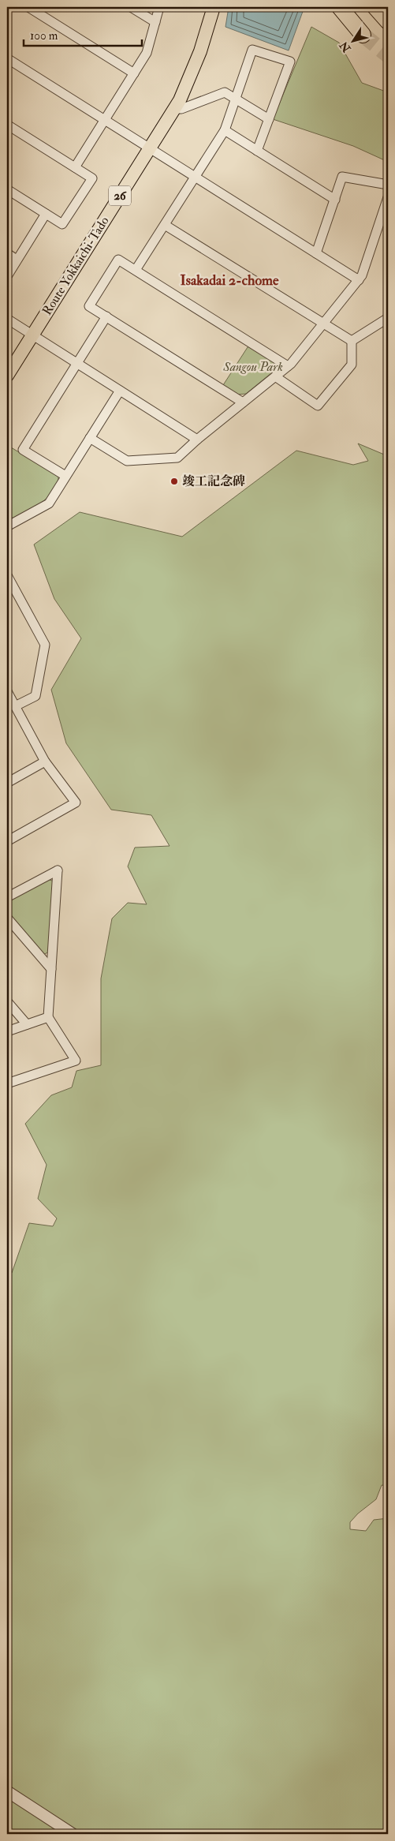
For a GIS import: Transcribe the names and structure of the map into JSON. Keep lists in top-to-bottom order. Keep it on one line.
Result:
{"streets":{"main road":["26","Route Yokkaichi-Tado"]},"districts":["Isakadai 2-chome"],"parks":["Sangou Park"],"places":["竣工記念碑"],"scale_bar":"100 m","north":"bottom left"}
